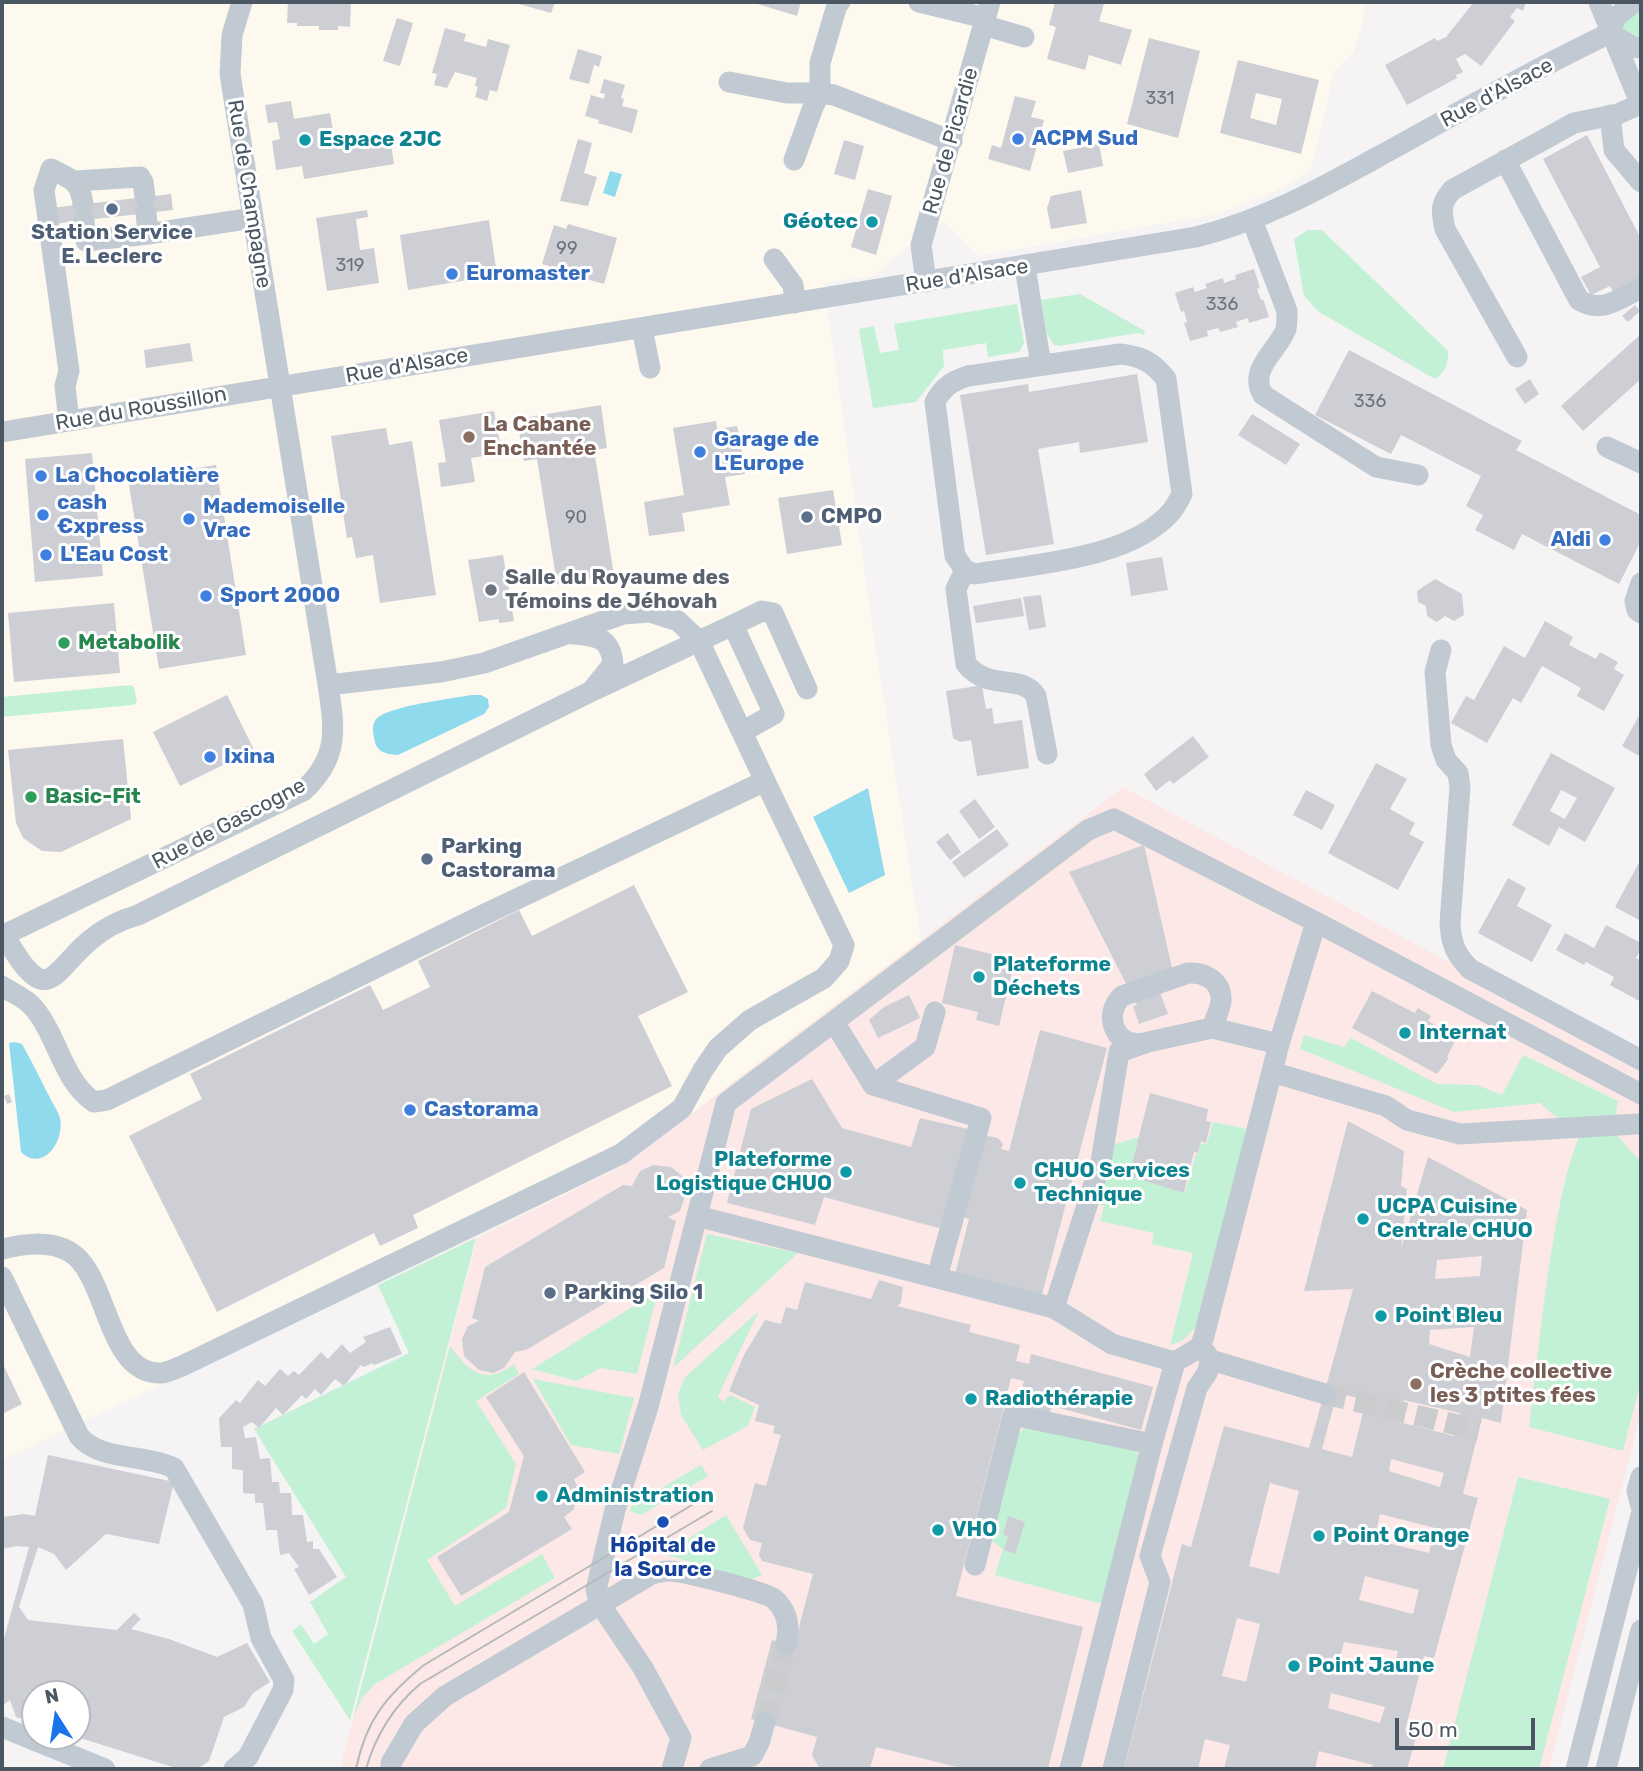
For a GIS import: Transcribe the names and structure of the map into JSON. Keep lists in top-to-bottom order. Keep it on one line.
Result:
{"streets":{"street":["Rue d'Alsace","Rue de Picardie","Rue de Champagne","Rue du Roussillon","Rue de Gascogne"]},"crossings":[["Rue d'Alsace","Rue de Picardie"],["Rue d'Alsace","Rue de Champagne"],["Rue d'Alsace","Rue du Roussillon"],["Rue d'Alsace","Rue de Gascogne"],["Rue de Champagne","Rue du Roussillon"],["Rue de Champagne","Rue de Gascogne"],["Rue du Roussillon","Rue de Gascogne"]],"places":["ACPM Sud","Espace 2JC","Station Service E. Leclerc","Géotec","Euromaster","La Cabane Enchantée","Garage de L'Europe","La Chocolatière","cash €xpress","CMPO","Mademoiselle Vrac","Aldi","L'Eau Cost","Salle du Royaume des Témoins de Jéhovah","Sport 2000","Metabolik","Ixina","Basic-Fit","Parking Castorama","Plateforme Déchets","Internat","Castorama","Plateforme Logistique CHUO","CHUO Services Technique","UCPA Cuisine Centrale CHUO","Parking Silo 1","Point Bleu","Crèche collective les 3 ptites fées","Radiothérapie","Administration","Hôpital de la Source","VHO","Point Orange","Point Jaune"],"house_numbers":["331","99","319","336","336","90"],"scale_bar":"50 m","north":"top"}
